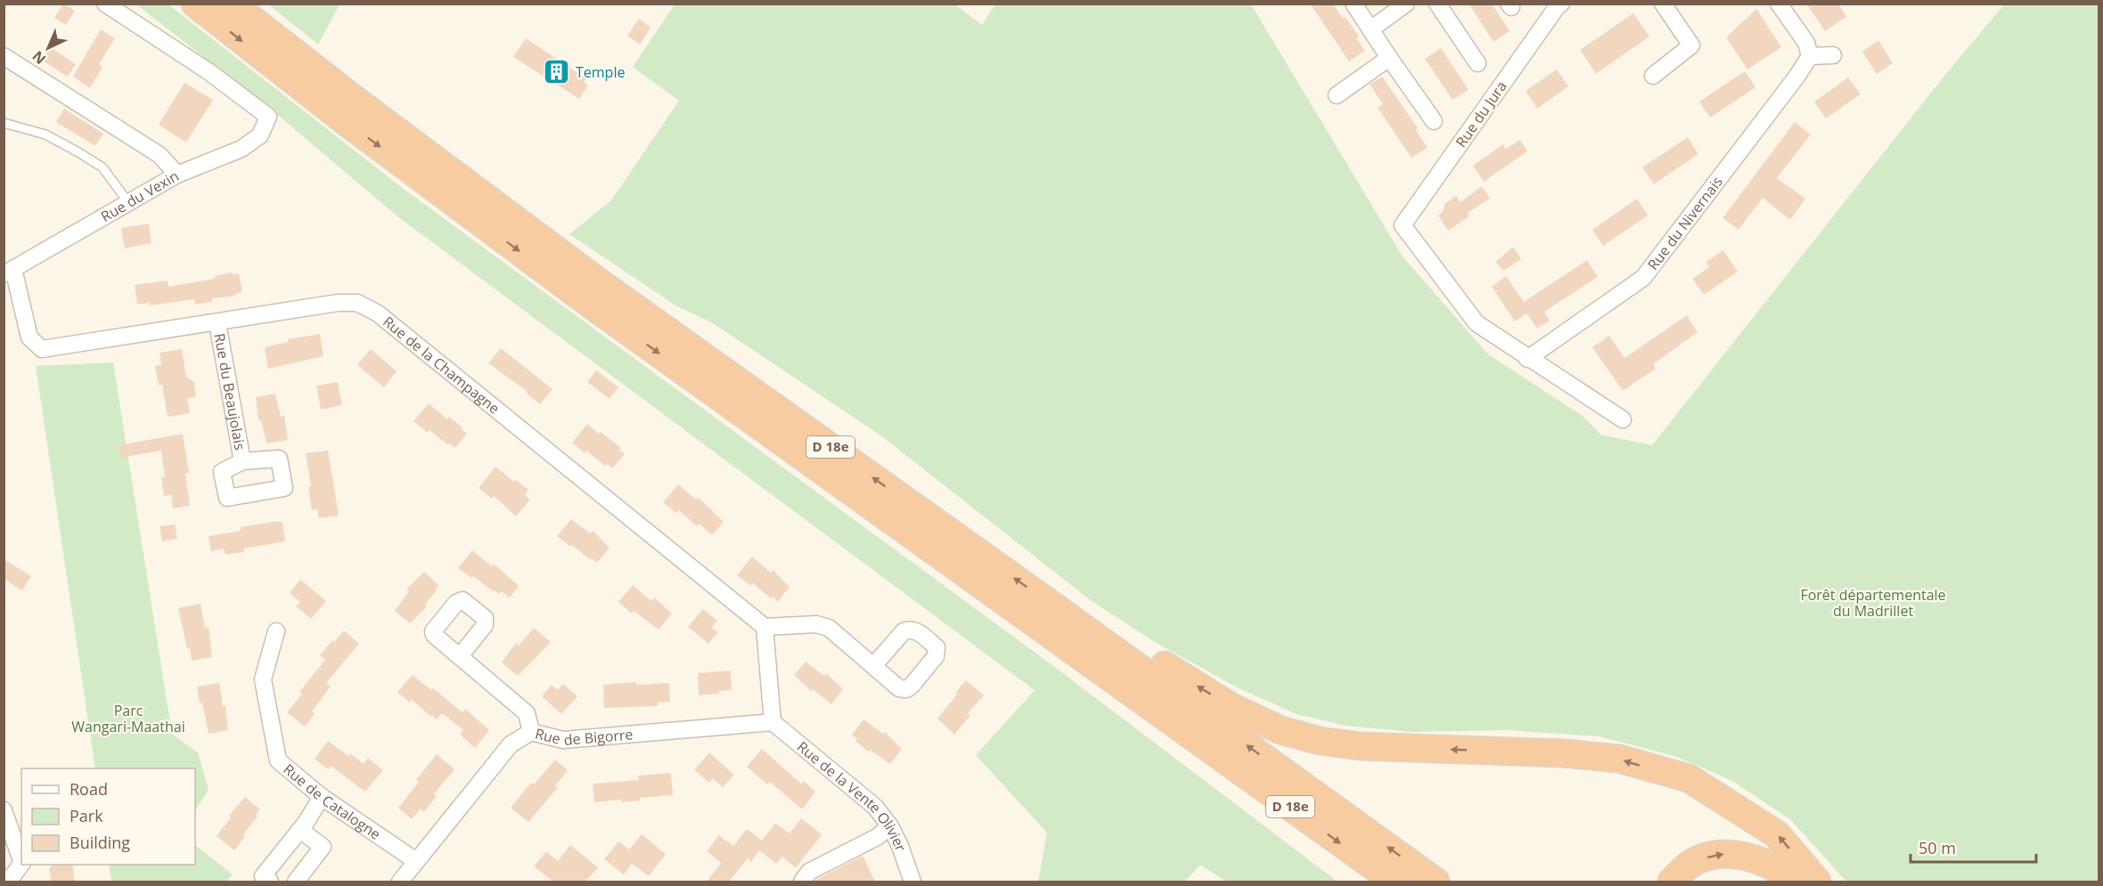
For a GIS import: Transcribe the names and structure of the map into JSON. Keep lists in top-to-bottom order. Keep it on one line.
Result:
{"streets":{"highway":["D 18e"],"street":["Rue du Jura","Rue du Vexin","Rue du Nivernais","Rue de la Champagne","Rue du Beaujolais","Rue de Bigorre","Rue de la Vente Olivier","Rue de Catalogne"]},"crossings":[["Rue du Jura","Rue du Nivernais"],["Rue du Vexin","Rue de la Champagne"],["Rue de la Champagne","Rue du Beaujolais"],["Rue de Bigorre","Rue de la Vente Olivier"],["Rue de Bigorre","Rue de Catalogne"]],"parks":["Forêt départementale du Madrillet","Parc Wangari-Maathai"],"places":{"building":["Temple"]},"legend":["Road","Park","Building"],"scale_bar":"50 m","north":"bottom left"}
